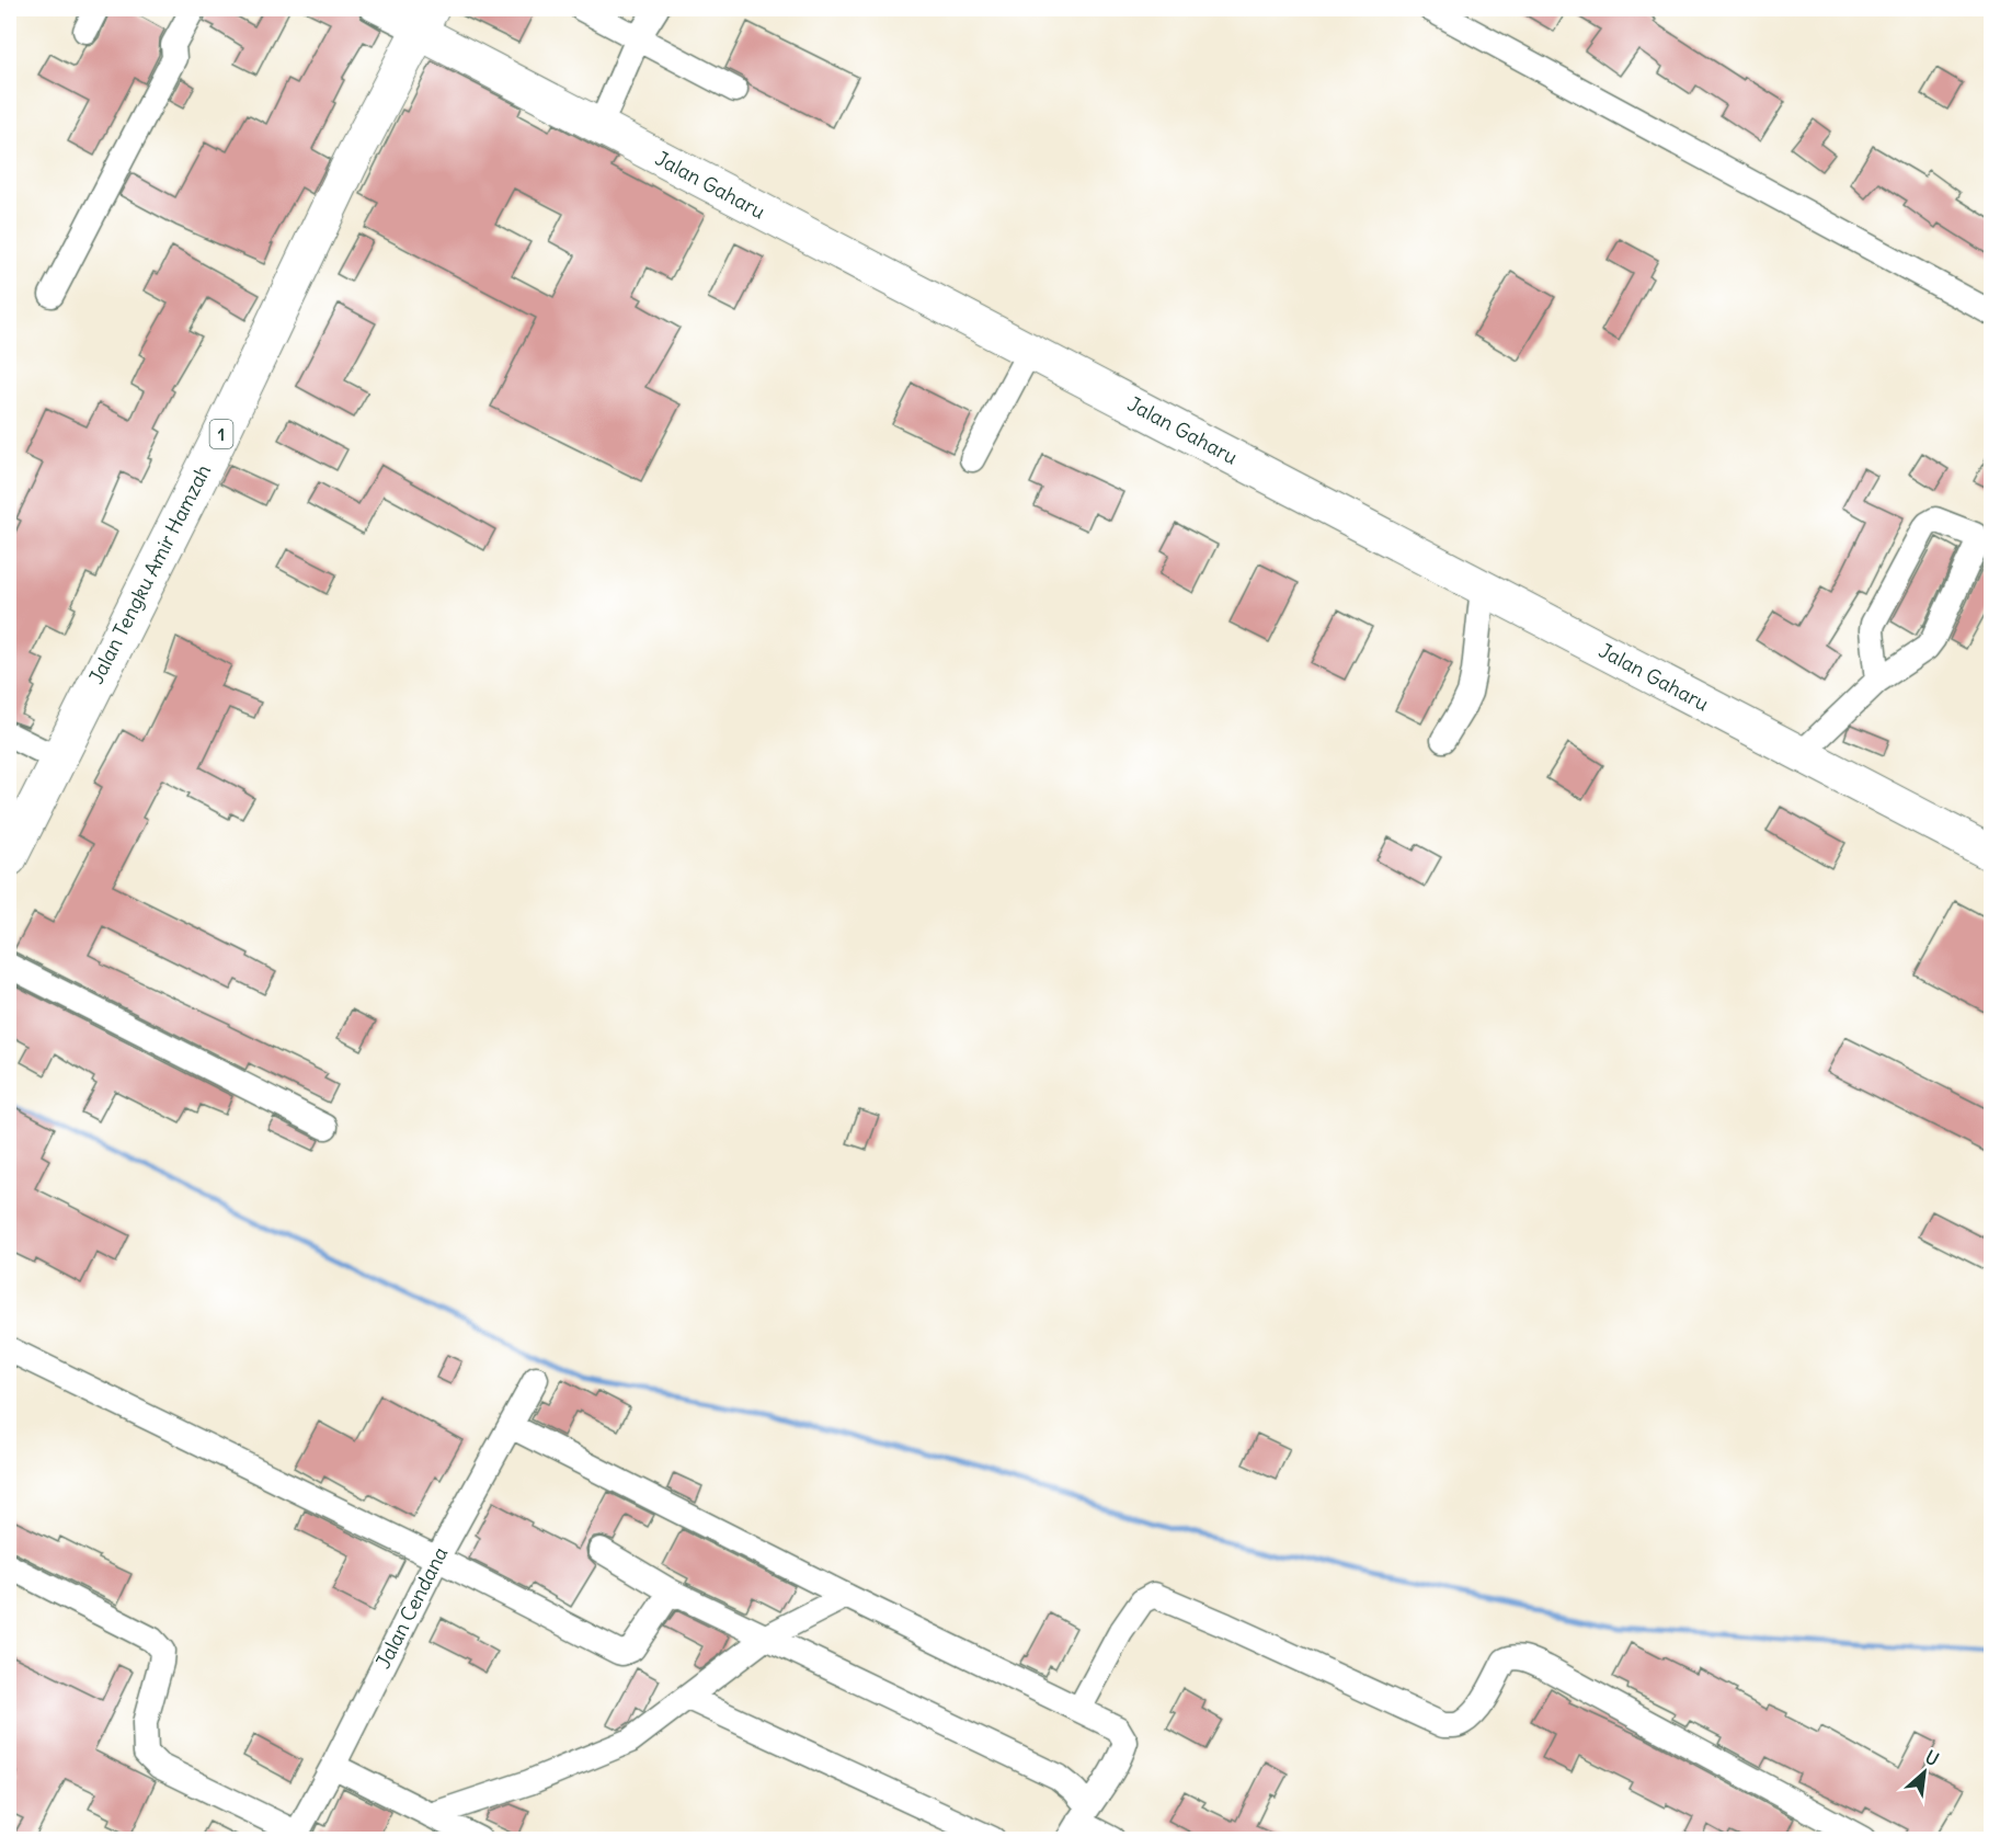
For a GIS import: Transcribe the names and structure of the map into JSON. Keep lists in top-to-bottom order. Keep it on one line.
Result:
{"streets":{"main road":["1","Jalan Tengku Amir Hamzah"],"street":["Jalan Gaharu","Jalan Cendana"]},"crossings":[["Jalan Gaharu","Jalan Tengku Amir Hamzah"]],"north":"top right"}
